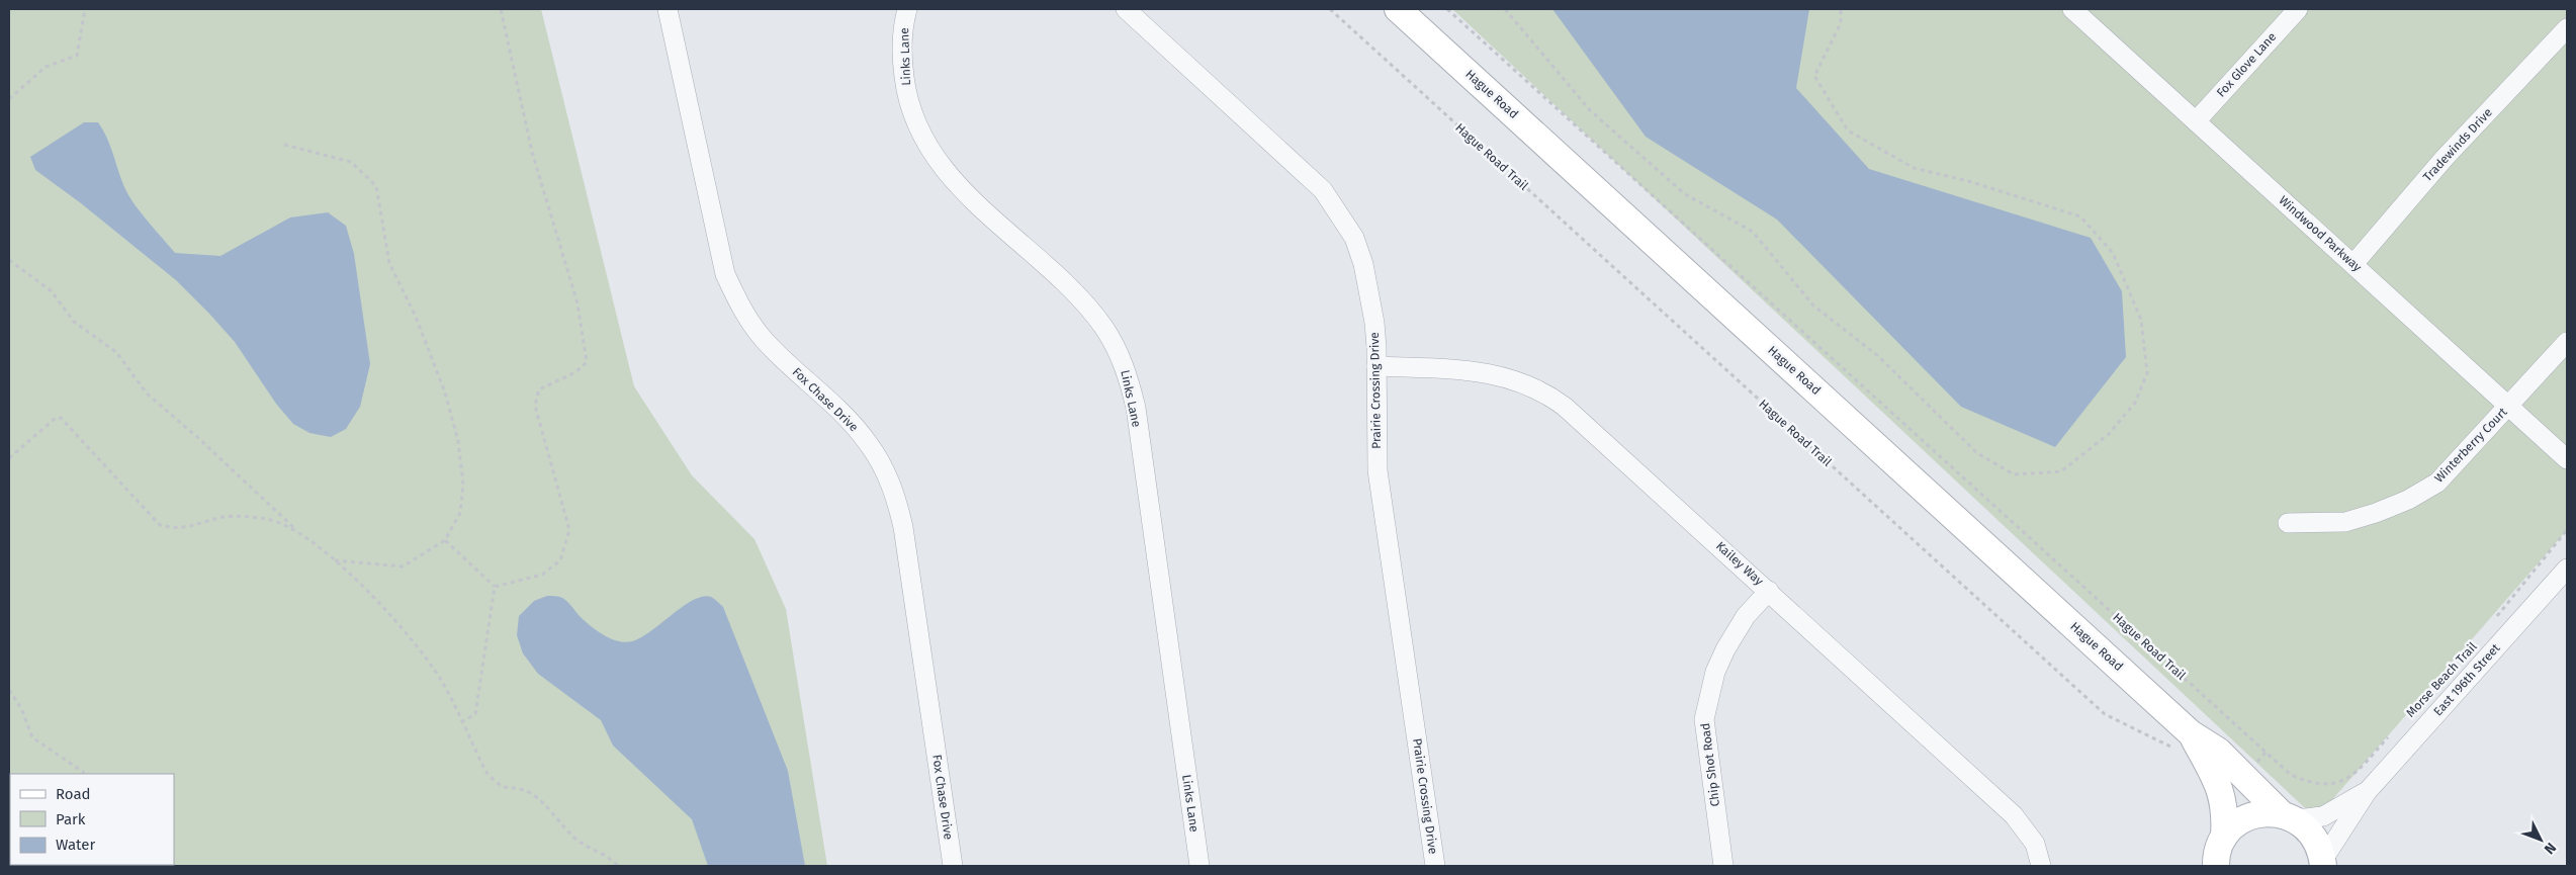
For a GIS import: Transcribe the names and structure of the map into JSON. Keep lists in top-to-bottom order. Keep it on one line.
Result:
{"streets":{"main road":["Hague Road"],"street":["Links Lane","Fox Glove Lane","Tradewinds Drive","Windwood Parkway","Prairie Crossing Drive","Fox Chase Drive","Winterberry Court","Kailey Way","East 196th Street","Chip Shot Road"],"path":["Hague Road Trail"]},"crossings":[["Fox Glove Lane","Windwood Parkway"],["Hague Road","Hague Road Trail"],["Hague Road","East 196th Street"],["Tradewinds Drive","Windwood Parkway"],["Windwood Parkway","Winterberry Court"],["Prairie Crossing Drive","Kailey Way"],["Kailey Way","Chip Shot Road"]],"legend":["Road","Park","Water"],"north":"bottom right"}
